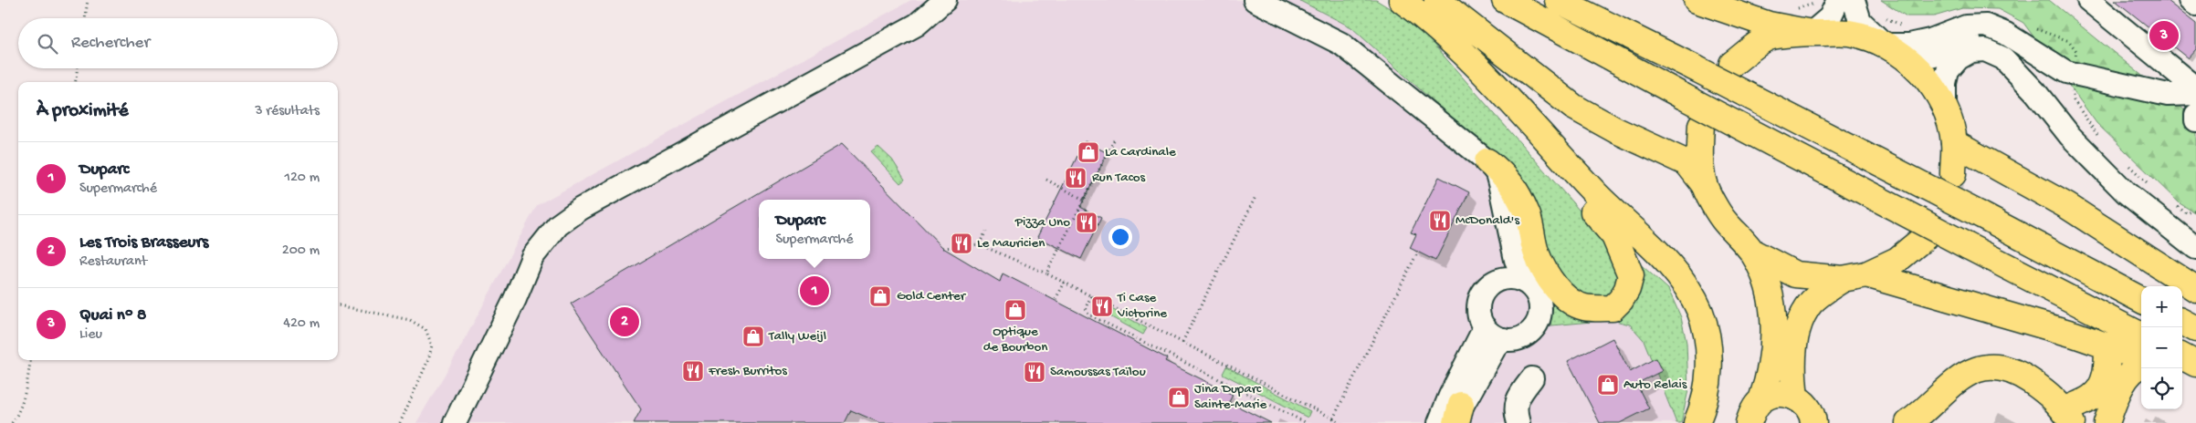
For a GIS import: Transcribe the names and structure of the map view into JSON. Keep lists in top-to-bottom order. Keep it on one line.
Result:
{"places":{"shop":["La Cardinale","Gold Center","Optique de Bourbon","Tally Weijl","Auto Relais","Jina Duparc Sainte-Marie"],"restaurant":["Run Tacos","McDonald's","Pizza Uno","Le Mauricien","Ti Case Victorine","Fresh Burritos","Samoussas Taïlou"]},"page":{"search":"Rechercher","pins":["3","1","2"],"heading":["À proximité","3 résultats"],"list":[{"mark":"1","name":"Duparc","note":"Supermarché","value":"120 m"},{"mark":"2","name":"Les Trois Brasseurs","note":"Restaurant","value":"200 m"},{"mark":"3","name":"Quai n° 8","note":"Lieu","value":"420 m"}],"popup":["Duparc","Supermarché"],"map_buttons":["+","−"]}}
